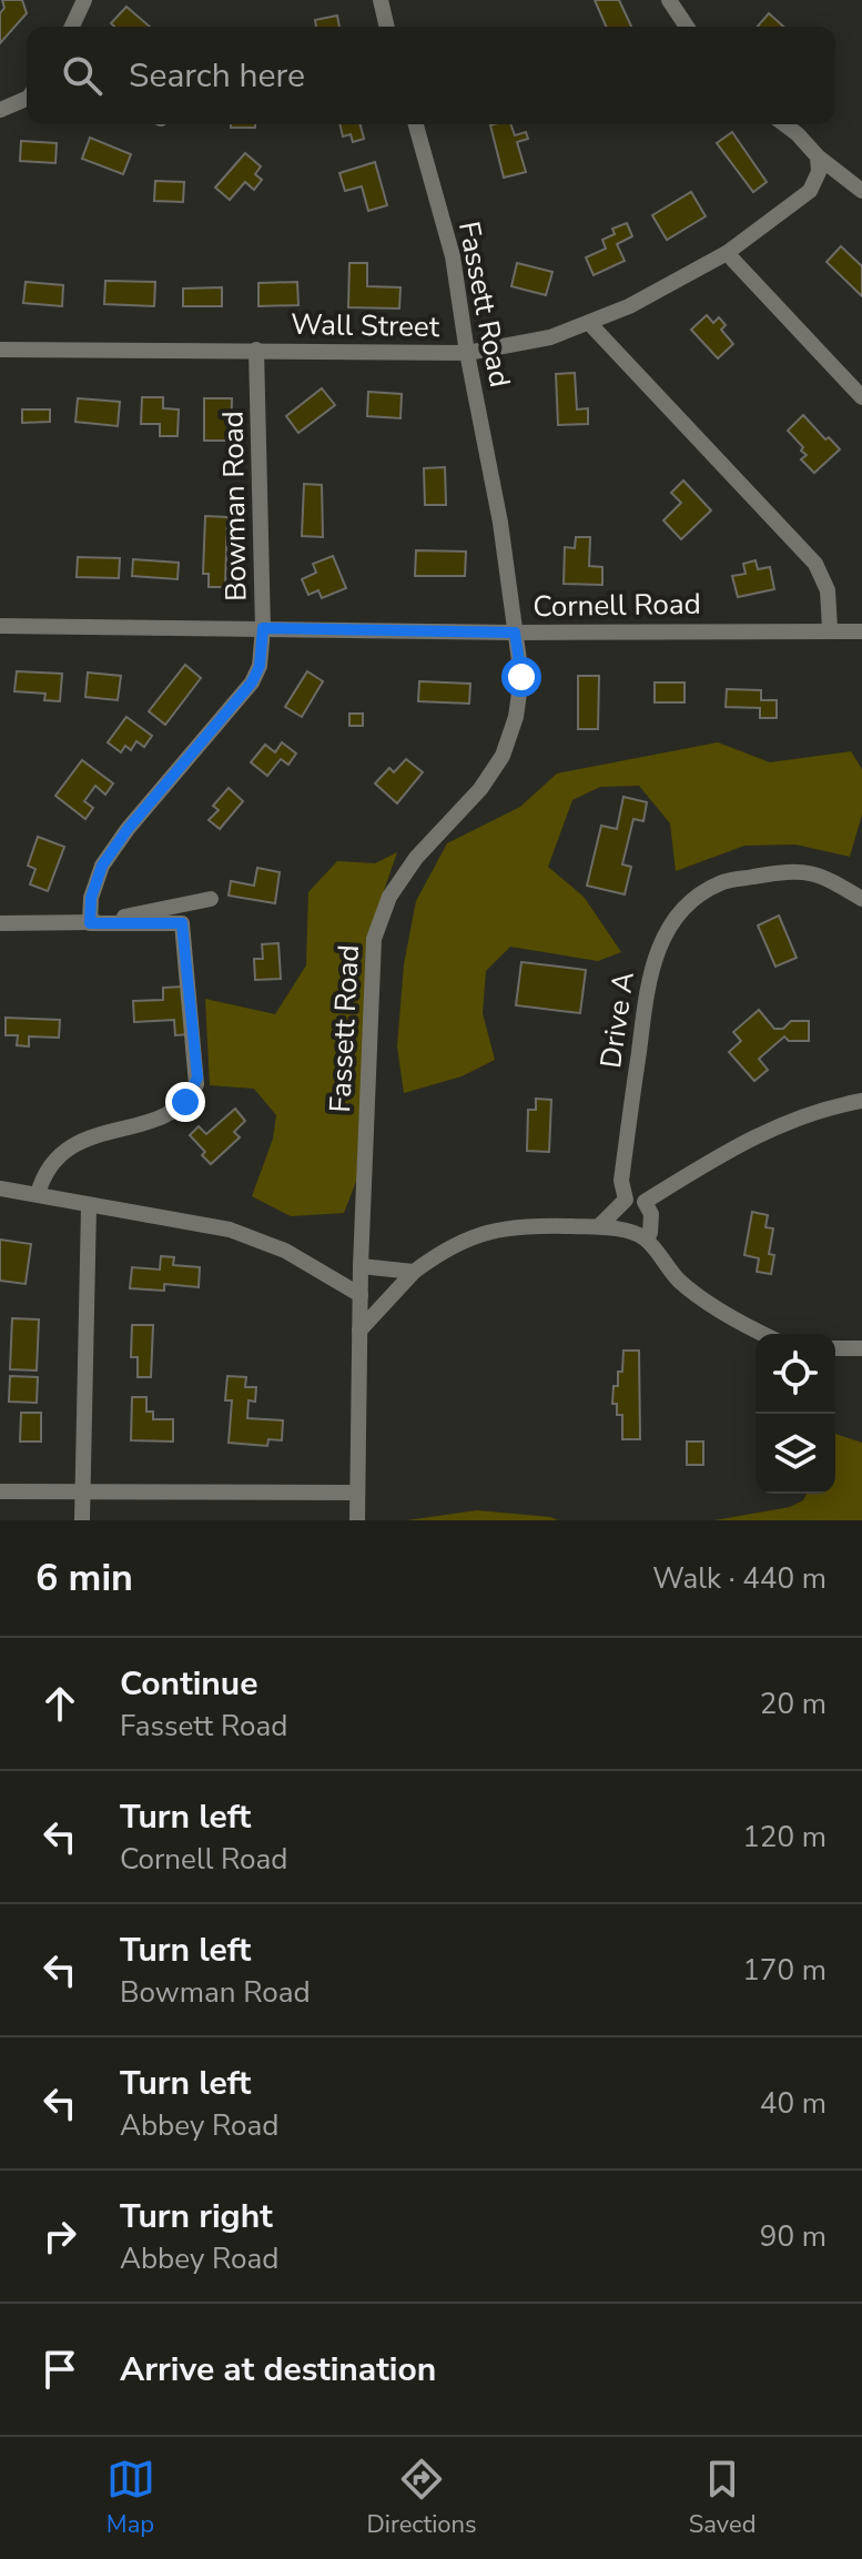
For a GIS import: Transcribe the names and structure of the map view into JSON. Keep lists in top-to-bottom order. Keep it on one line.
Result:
{"streets":{"street":["Fassett Road","Wall Street","Bowman Road","Cornell Road","Drive A"]},"crossings":[["Fassett Road","Wall Street"],["Fassett Road","Cornell Road"],["Wall Street","Bowman Road"],["Bowman Road","Cornell Road"]],"page":{"search":"Search here","heading":["6 min","Walk · 440 m"],"list":[["Continue","Fassett Road","20 m"],["Turn left","Cornell Road","120 m"],["Turn left","Bowman Road","170 m"],["Turn left","Abbey Road","40 m"],["Turn right","Abbey Road","90 m"],"Arrive at destination"],"nav":["Map","Directions","Saved"]}}
